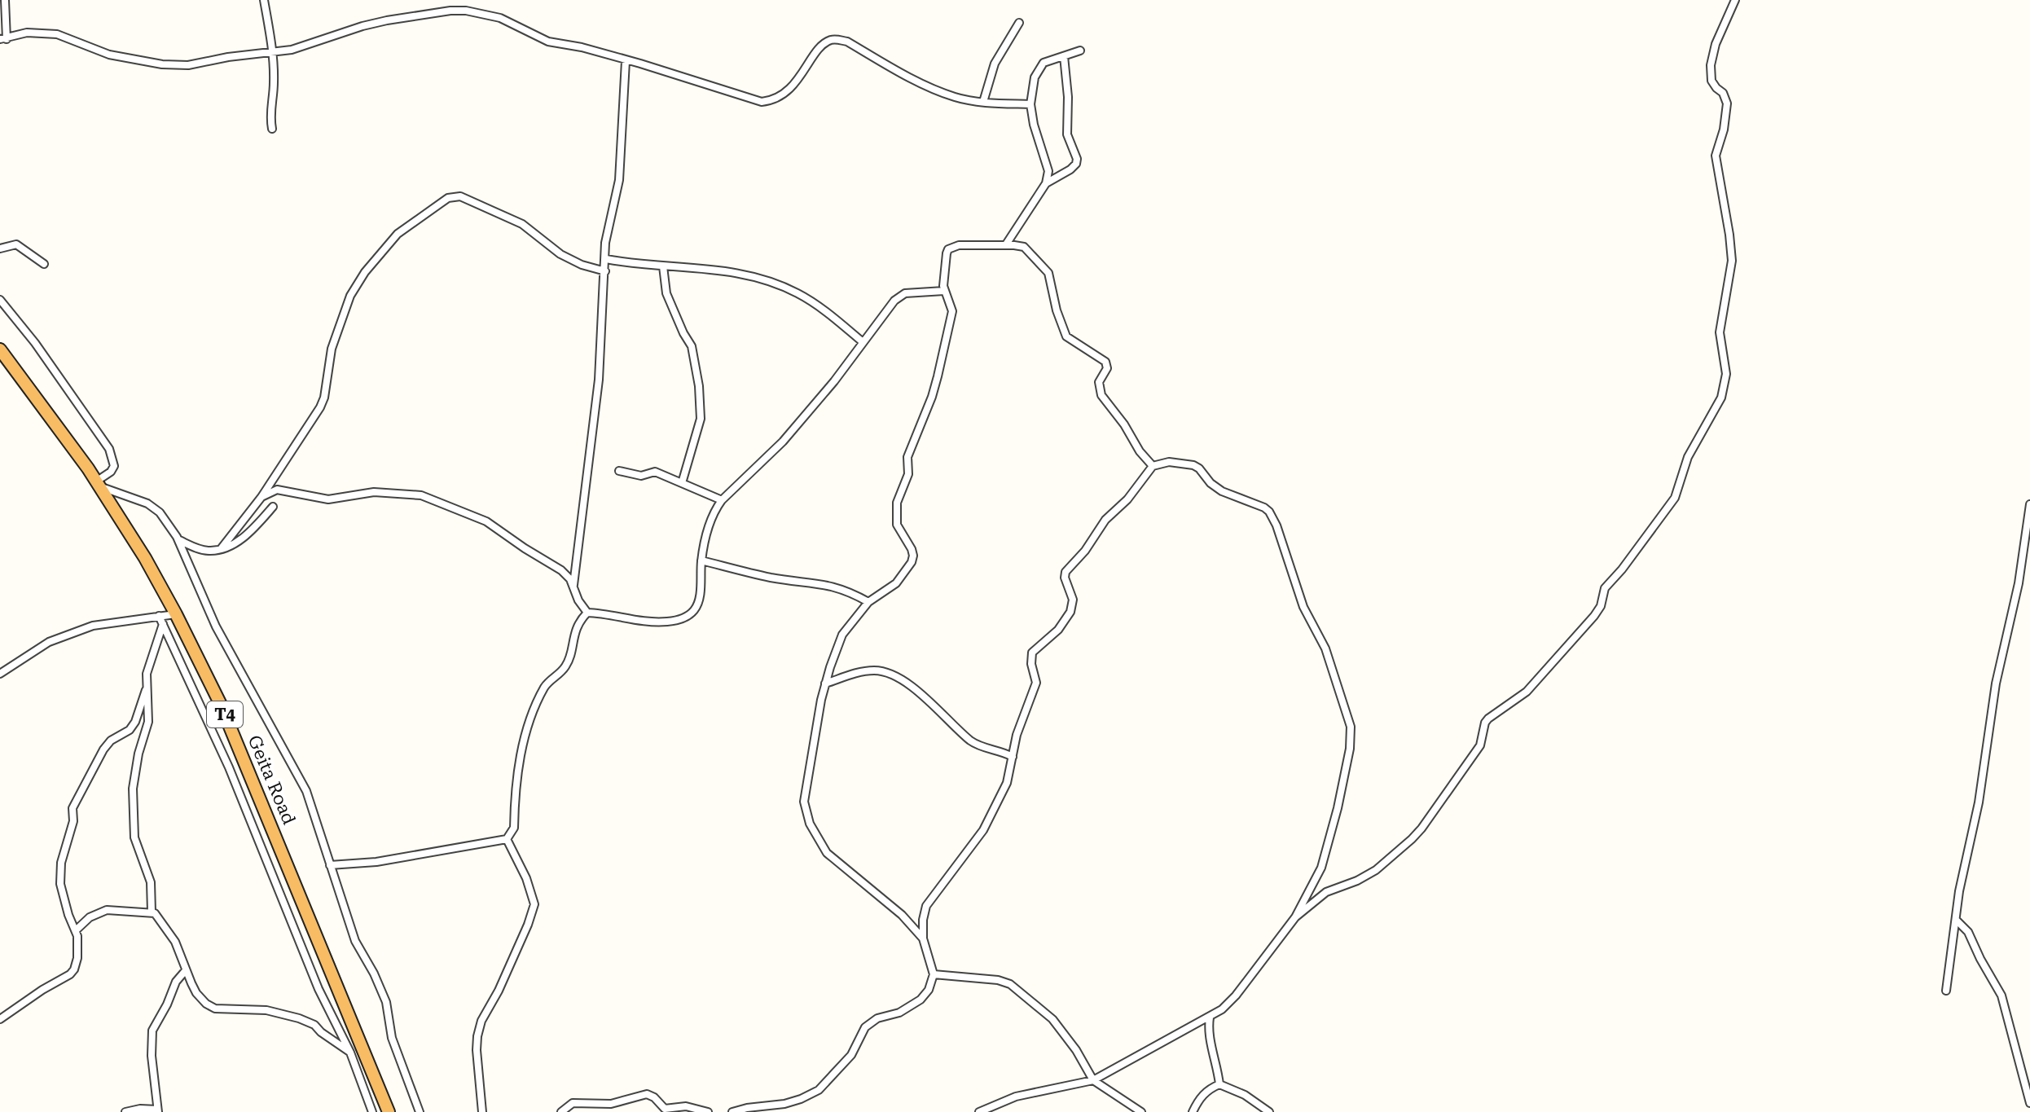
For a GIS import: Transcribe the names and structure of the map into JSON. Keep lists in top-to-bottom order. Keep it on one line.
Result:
{"streets":{"highway":["T4","Geita Road"]}}
